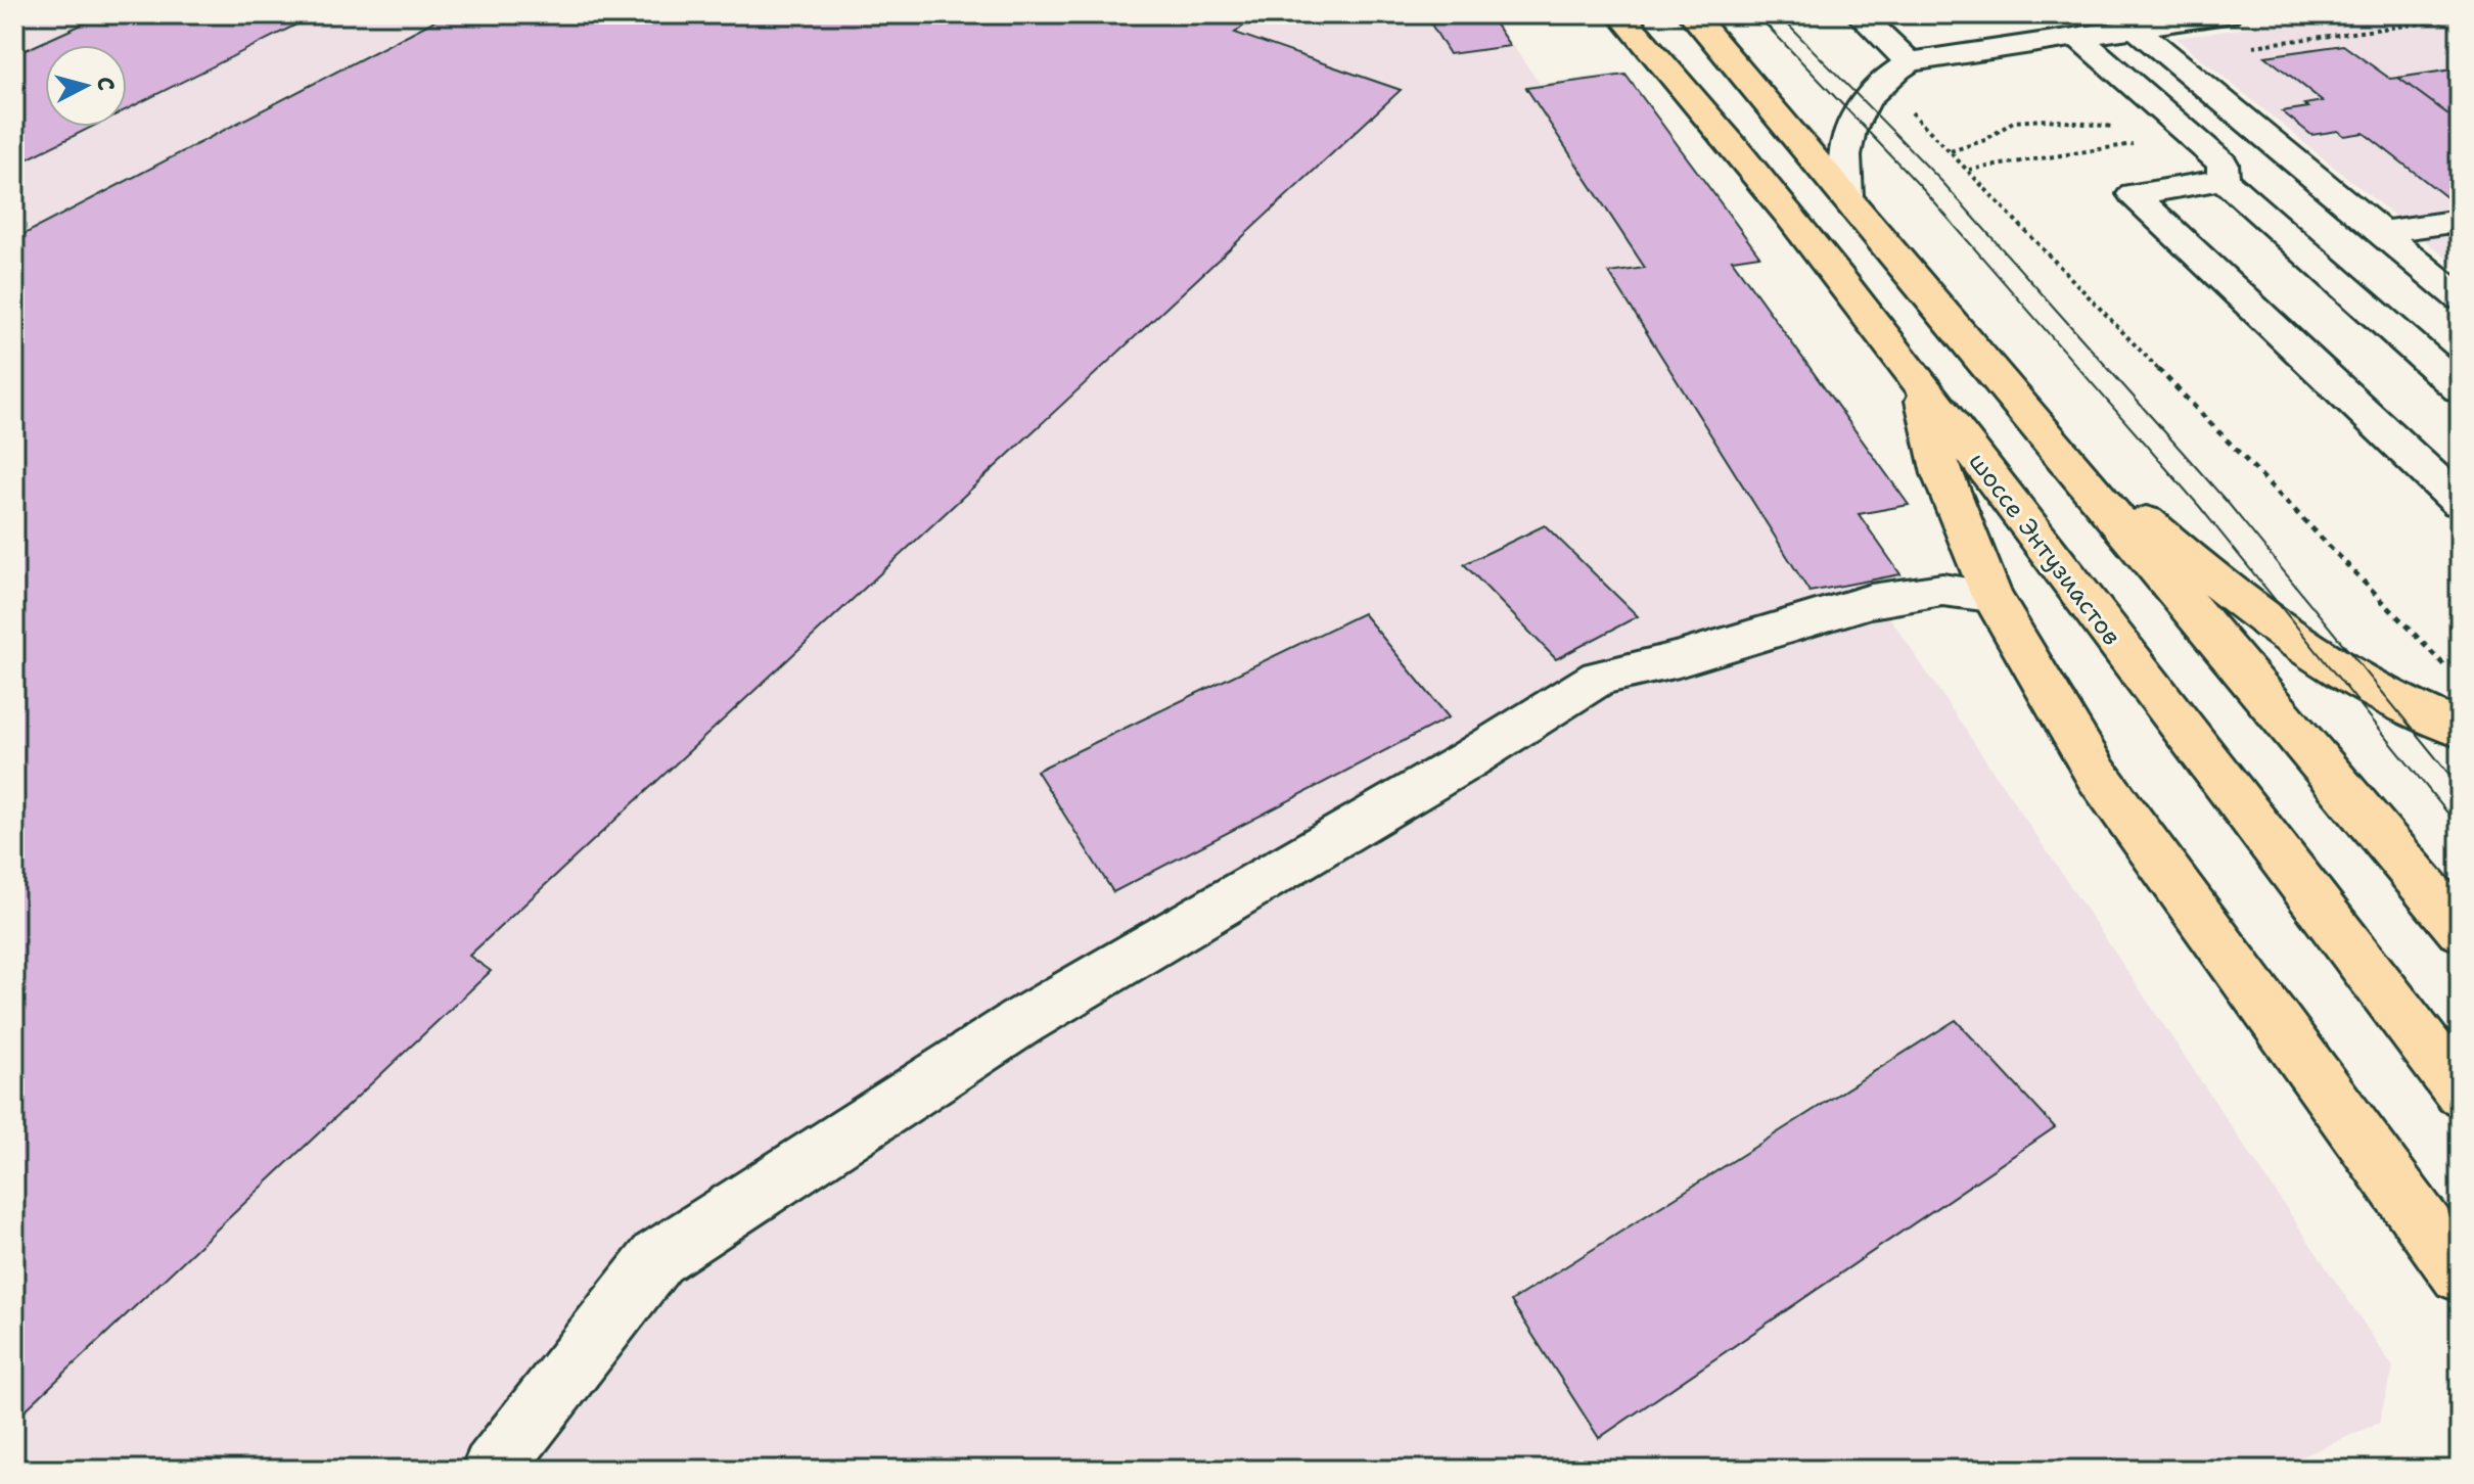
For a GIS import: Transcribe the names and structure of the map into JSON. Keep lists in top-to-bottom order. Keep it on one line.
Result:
{"streets":{"main road":["шоссе Энтузиастов"]},"north":"right"}
